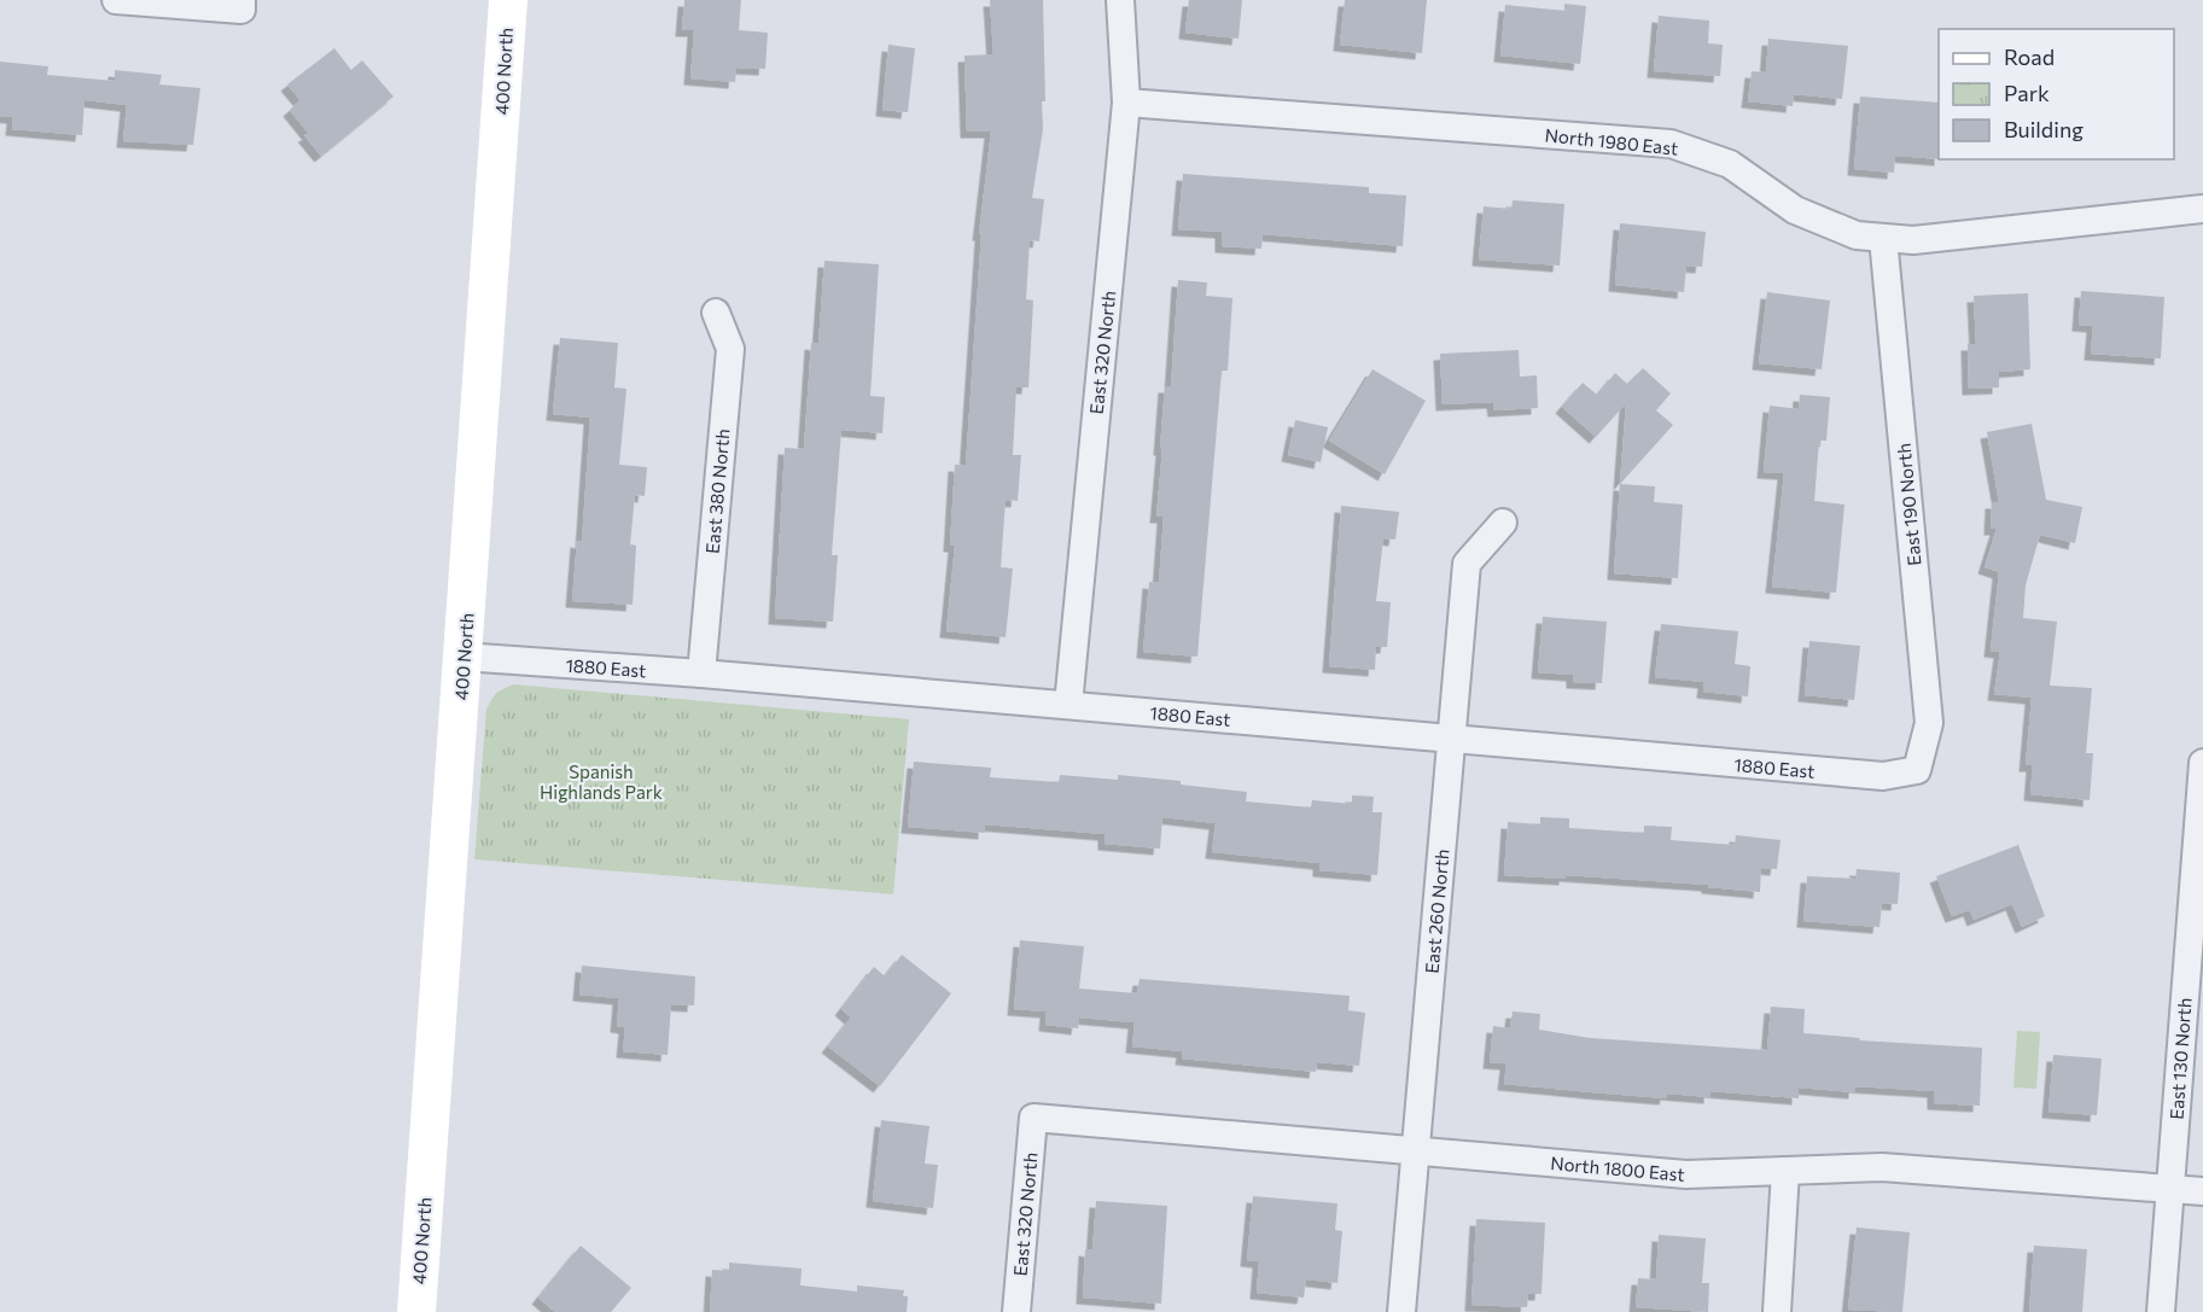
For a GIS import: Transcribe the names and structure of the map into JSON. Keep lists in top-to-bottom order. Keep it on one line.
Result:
{"streets":{"main road":["400 North"],"street":["North 1980 East","East 320 North","East 380 North","East 190 North","1880 East","East 260 North","East 130 North","North 1800 East"]},"crossings":[["400 North","1880 East"],["North 1980 East","East 320 North"],["North 1980 East","East 190 North"],["East 320 North","1880 East"],["East 320 North","North 1800 East"],["East 380 North","1880 East"],["East 190 North","1880 East"],["1880 East","East 260 North"],["East 260 North","North 1800 East"],["East 130 North","North 1800 East"]],"parks":["Spanish Highlands Park"],"legend":["Road","Park","Building"]}
